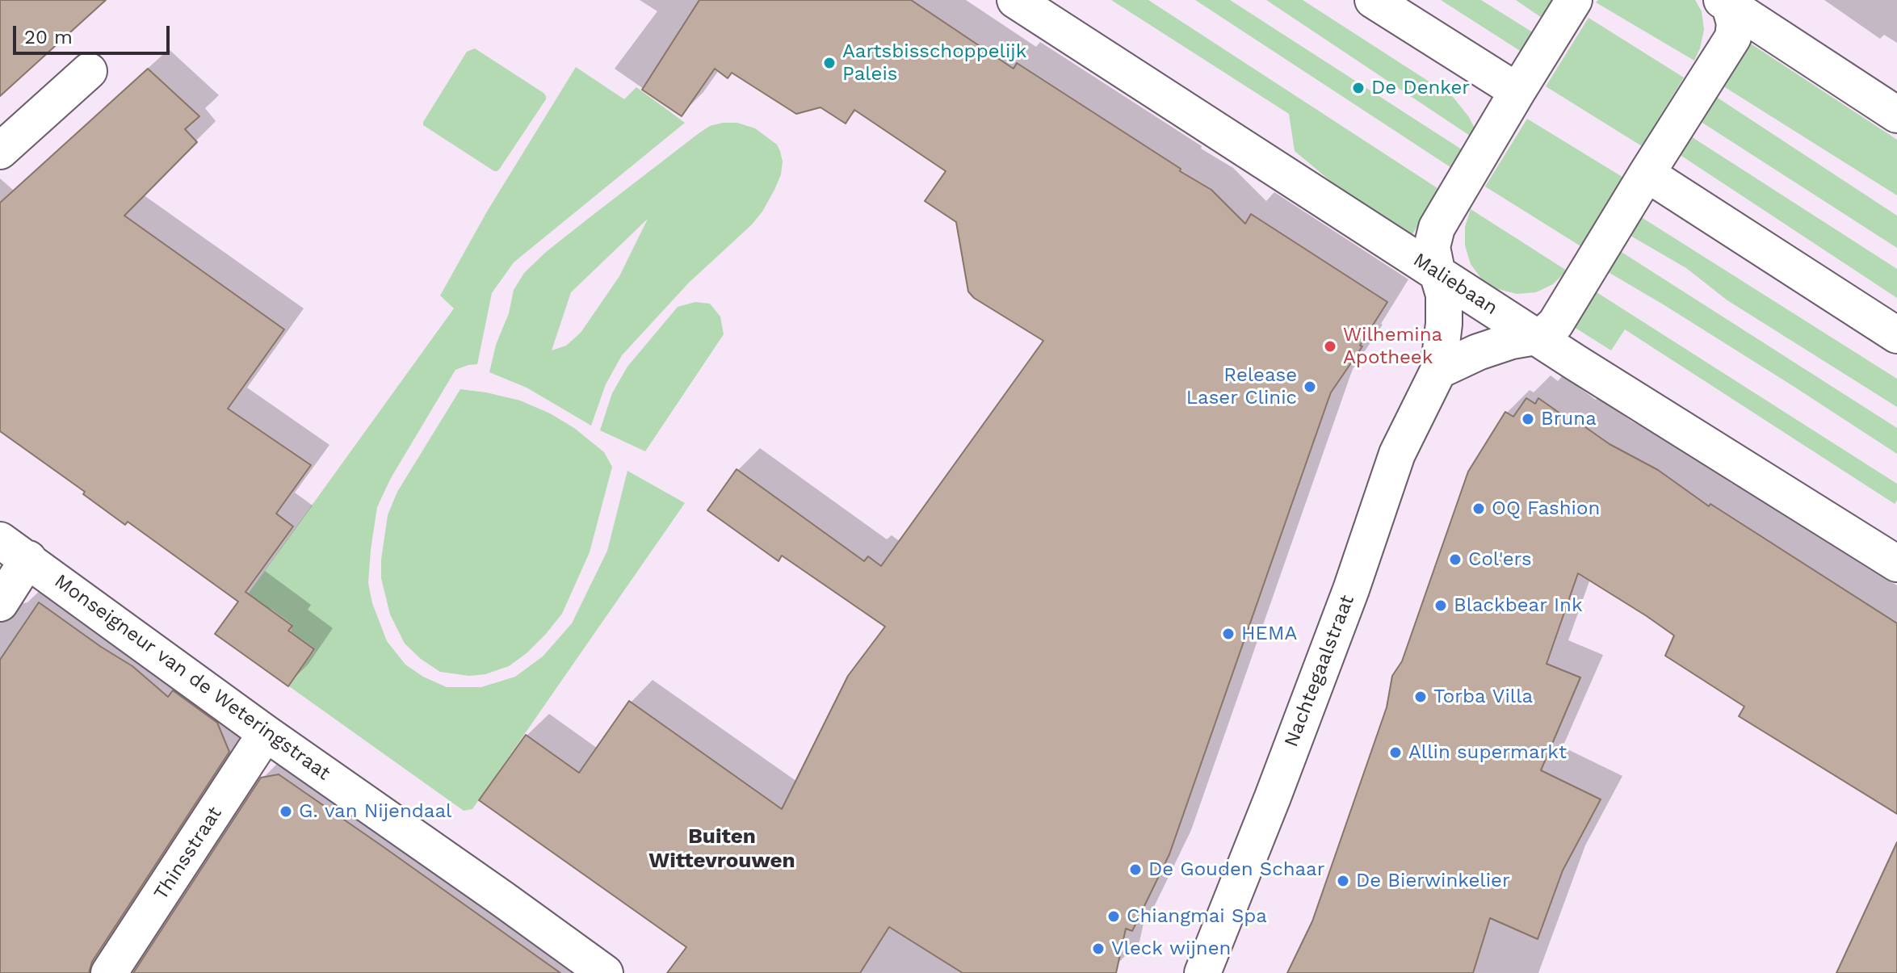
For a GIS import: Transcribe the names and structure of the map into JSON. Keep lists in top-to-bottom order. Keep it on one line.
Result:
{"streets":{"street":["Maliebaan","Nachtegaalstraat","Monseigneur van de Weteringstraat","Thinsstraat"]},"crossings":[["Maliebaan","Nachtegaalstraat"],["Monseigneur van de Weteringstraat","Thinsstraat"]],"districts":["Buiten Wittevrouwen"],"places":["Aartsbisschoppelijk Paleis","De Denker","Wilhemina Apotheek","Release Laser Clinic","Bruna","OQ Fashion","Col'ers","Blackbear Ink","HEMA","Torba Villa","Allin supermarkt","G. van Nijendaal","De Gouden Schaar","De Bierwinkelier","Chiangmai Spa","Vleck wijnen"],"scale_bar":"20 m"}
